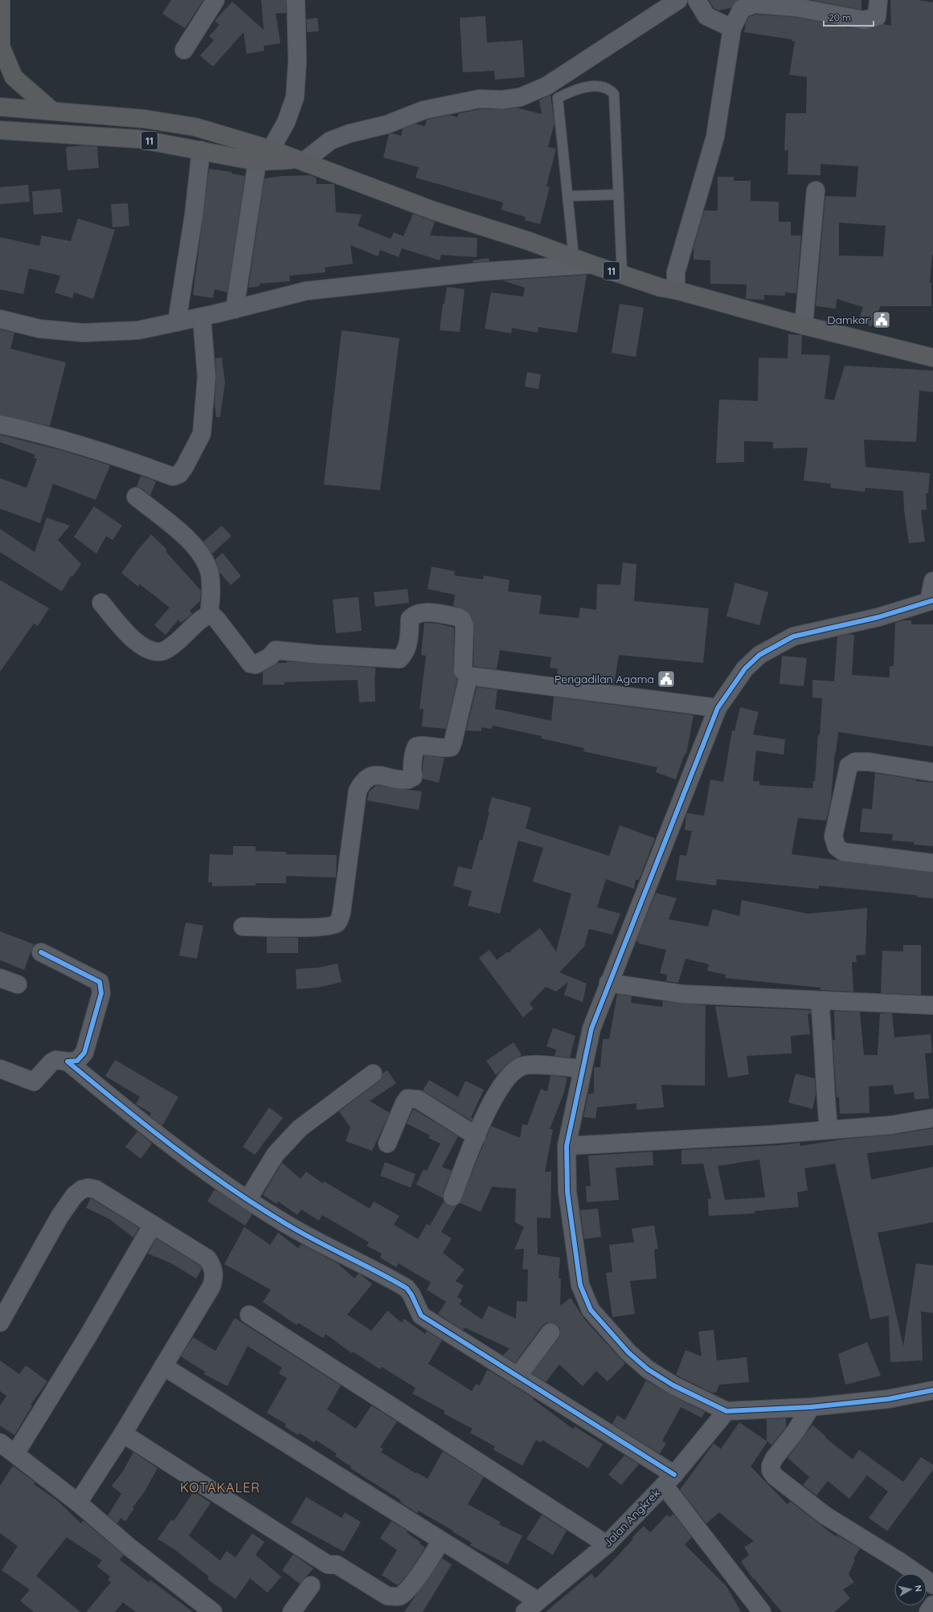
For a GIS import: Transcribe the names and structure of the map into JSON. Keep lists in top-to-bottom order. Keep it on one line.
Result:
{"streets":{"highway":["11"],"street":["Jalan Angkrek"]},"districts":["KOTAKALER"],"places":{"public building":["Damkar","Pengadilan Agama"]},"scale_bar":"20 m","north":"right"}
